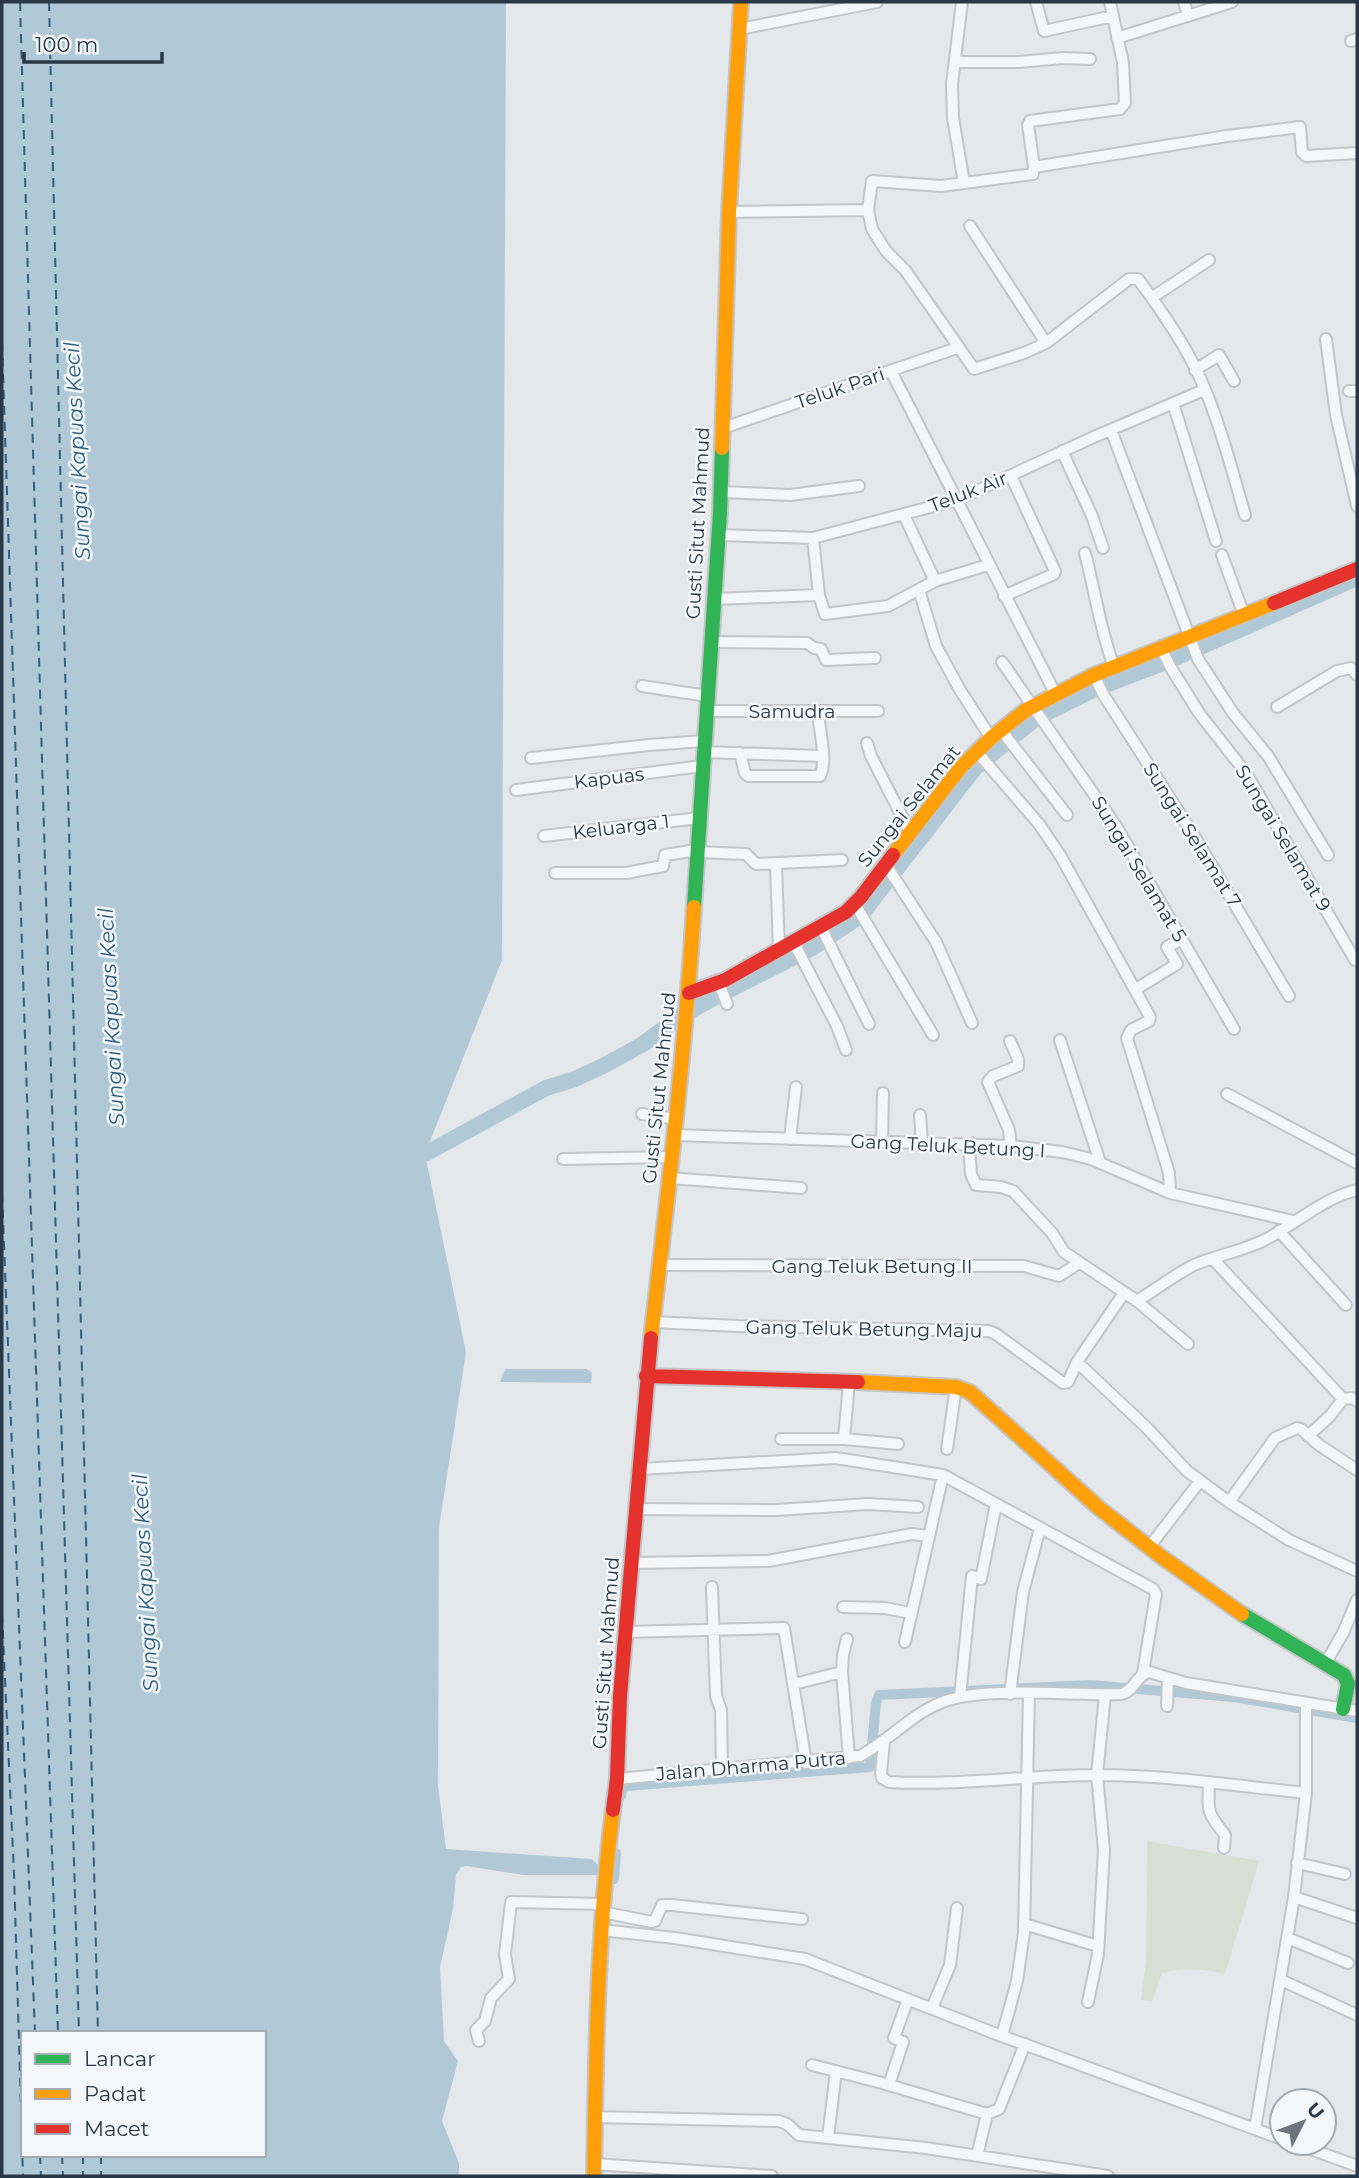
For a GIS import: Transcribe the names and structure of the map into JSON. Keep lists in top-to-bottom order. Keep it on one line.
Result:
{"streets":{"main road":["Gusti Situt Mahmud","Sungai Selamat"],"street":["Teluk Pari","Teluk Air","Samudra","Kapuas","Keluarga 1","Sungai Selamat 7","Sungai Selamat 9","Sungai Selamat 5","Gang Teluk Betung I","Gang Teluk Betung II","Gang Teluk Betung Maju","Jalan Dharma Putra"]},"crossings":[["Teluk Pari","Gusti Situt Mahmud"],["Teluk Air","Gusti Situt Mahmud"],["Gusti Situt Mahmud","Samudra"],["Gusti Situt Mahmud","Kapuas"],["Gusti Situt Mahmud","Sungai Selamat"],["Gusti Situt Mahmud","Keluarga 1"],["Gusti Situt Mahmud","Gang Teluk Betung I"],["Gusti Situt Mahmud","Gang Teluk Betung II"],["Gusti Situt Mahmud","Gang Teluk Betung Maju"],["Gusti Situt Mahmud","Jalan Dharma Putra"],["Sungai Selamat","Sungai Selamat 7"],["Sungai Selamat","Sungai Selamat 9"],["Sungai Selamat","Sungai Selamat 5"]],"water":["Sungai Kapuas Kecil"],"legend":["Lancar","Padat","Macet"],"scale_bar":"100 m","north":"top right"}
